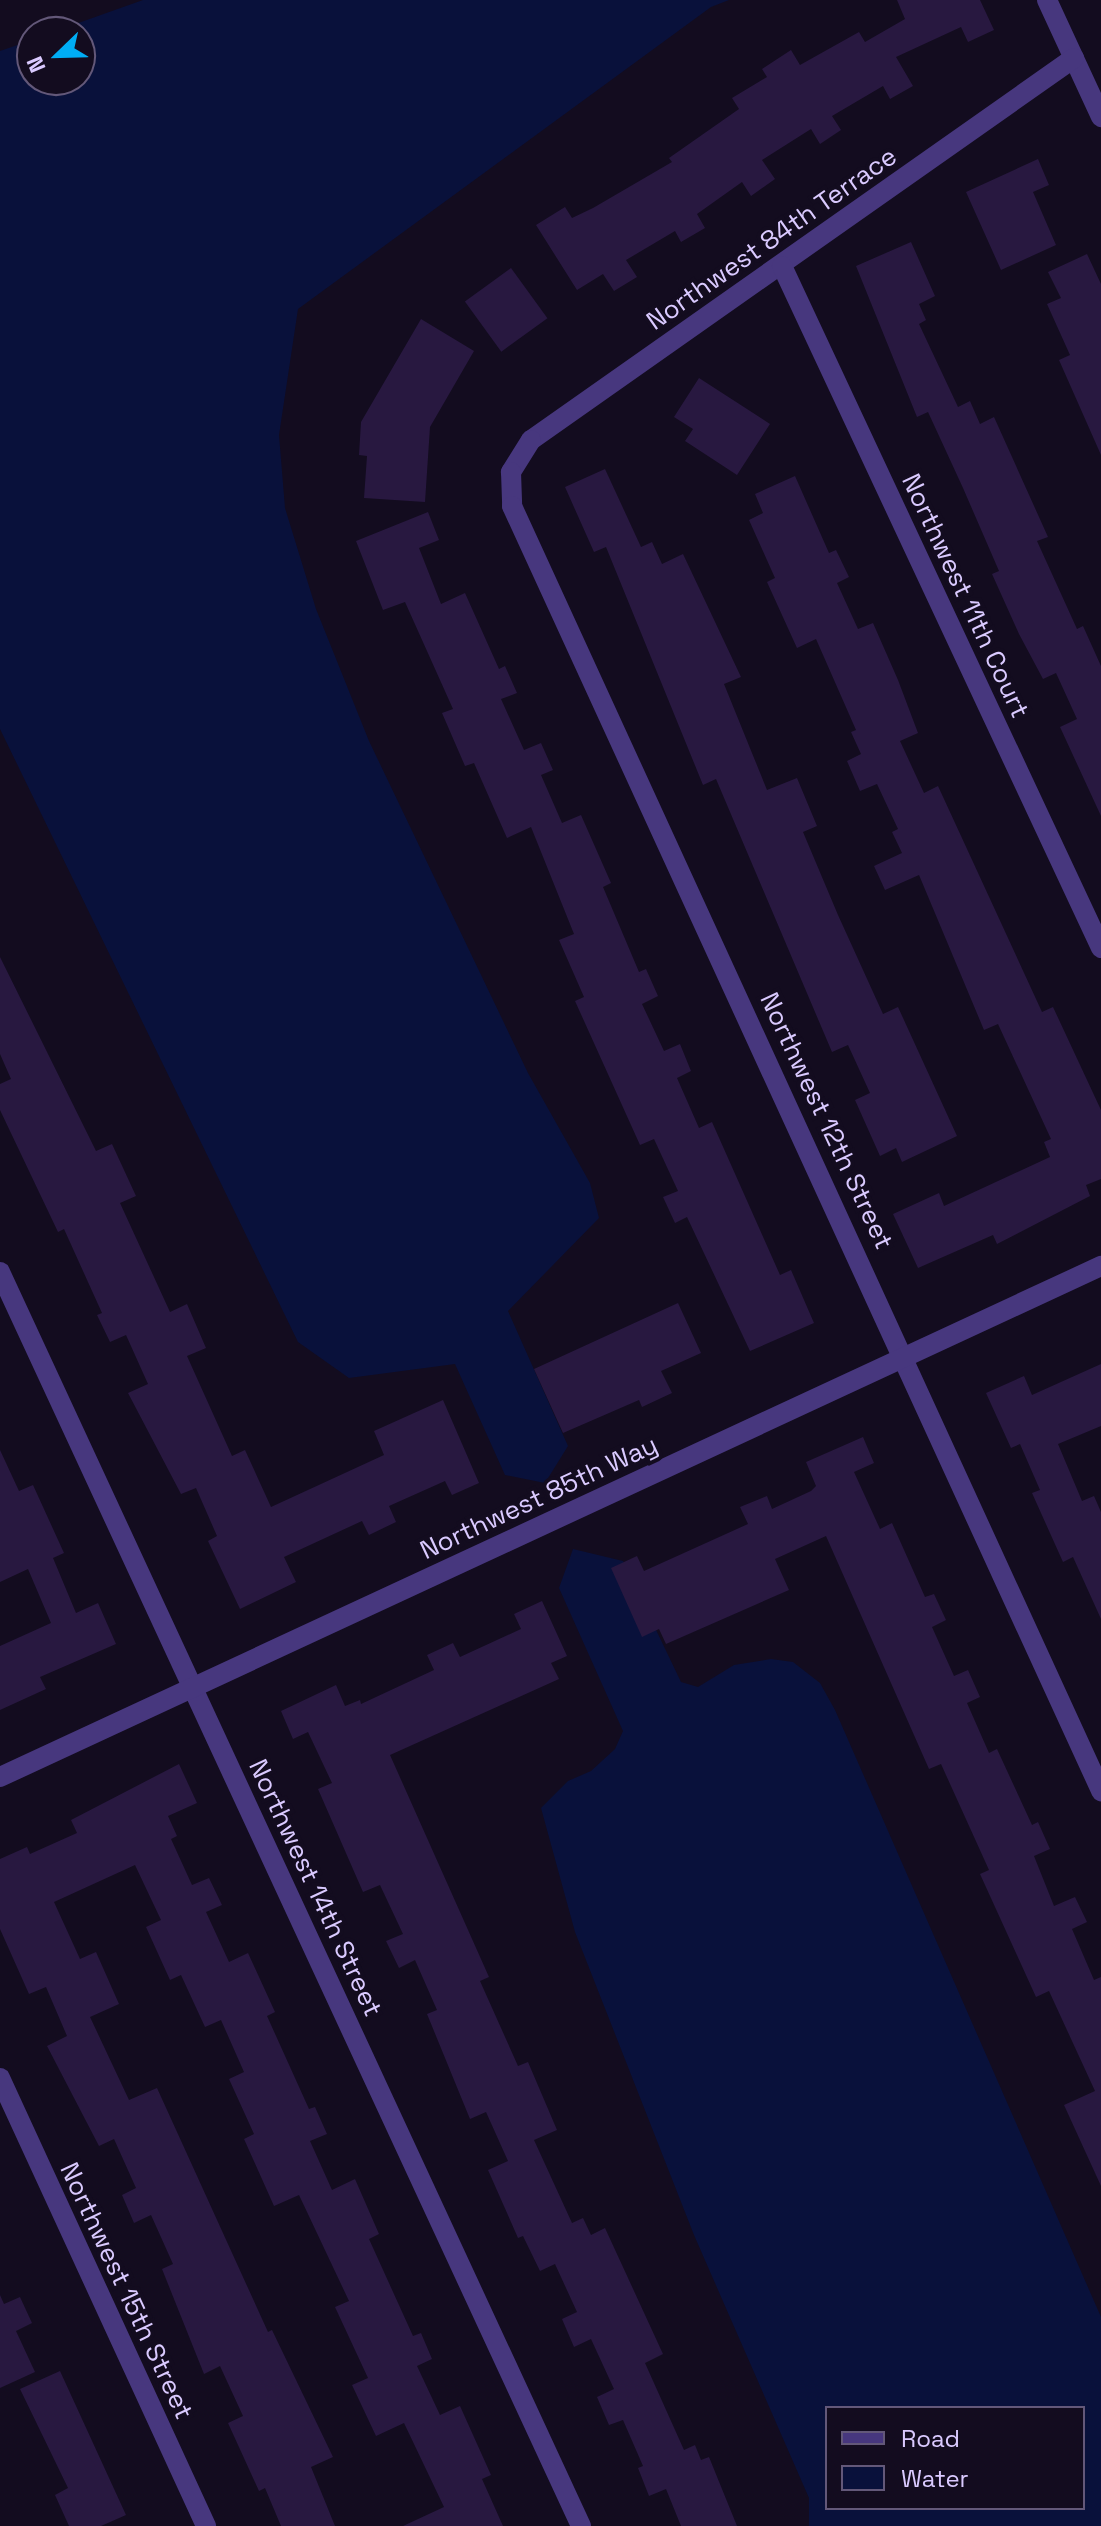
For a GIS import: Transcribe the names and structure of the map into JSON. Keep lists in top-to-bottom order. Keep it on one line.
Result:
{"streets":{"street":["Northwest 84th Terrace","Northwest 11th Court","Northwest 12th Street","Northwest 85th Way","Northwest 14th Street","Northwest 15th Street"]},"crossings":[["Northwest 84th Terrace","Northwest 11th Court"],["Northwest 84th Terrace","Northwest 12th Street"],["Northwest 12th Street","Northwest 85th Way"],["Northwest 85th Way","Northwest 14th Street"]],"legend":["Road","Water"],"north":"bottom left"}
